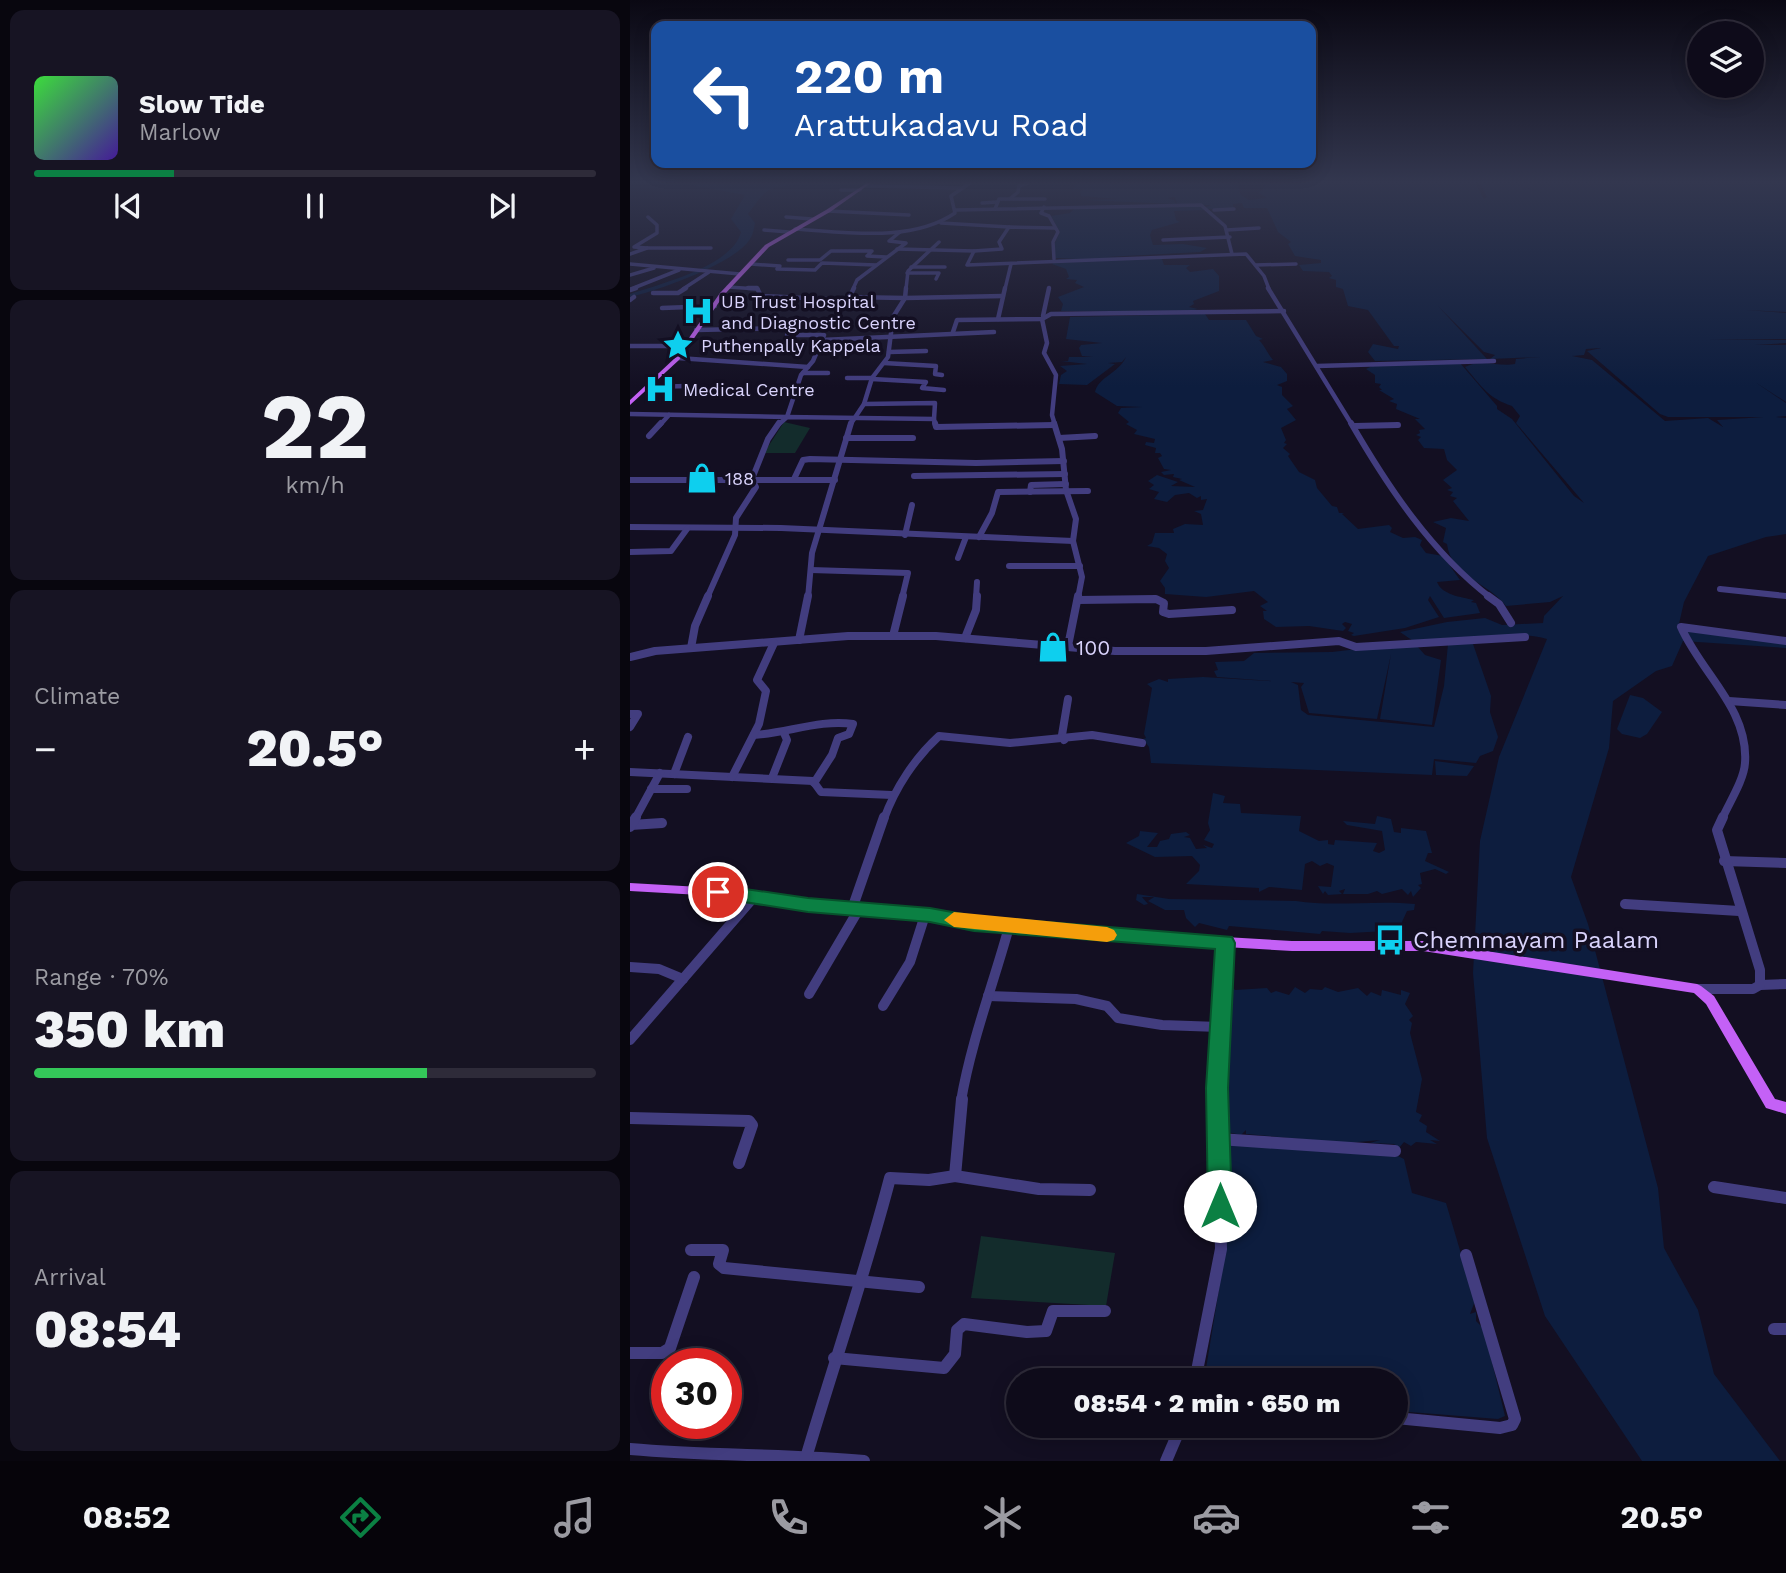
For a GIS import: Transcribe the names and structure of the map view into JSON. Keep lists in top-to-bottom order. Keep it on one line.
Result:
{"places":{"hospital":["UB Trust Hospital and Diagnostic Centre","Medical Centre"],"place":["Puthenpally Kappela"],"shop":["188","100"],"bus stop":["Chemmayam Paalam"]},"page":{"turn":["220 m","Arattukadavu Road"],"song":["Slow Tide","Marlow"],"tile":[["22","km/h"],"Climate",["Range · 70%","350 km"],["Arrival","08:54"]],"heat":["−","20.5°","+"],"limit":"30","trip":"08:54 · 2 min · 650 m","tabs":["08:52","20.5°"]}}
